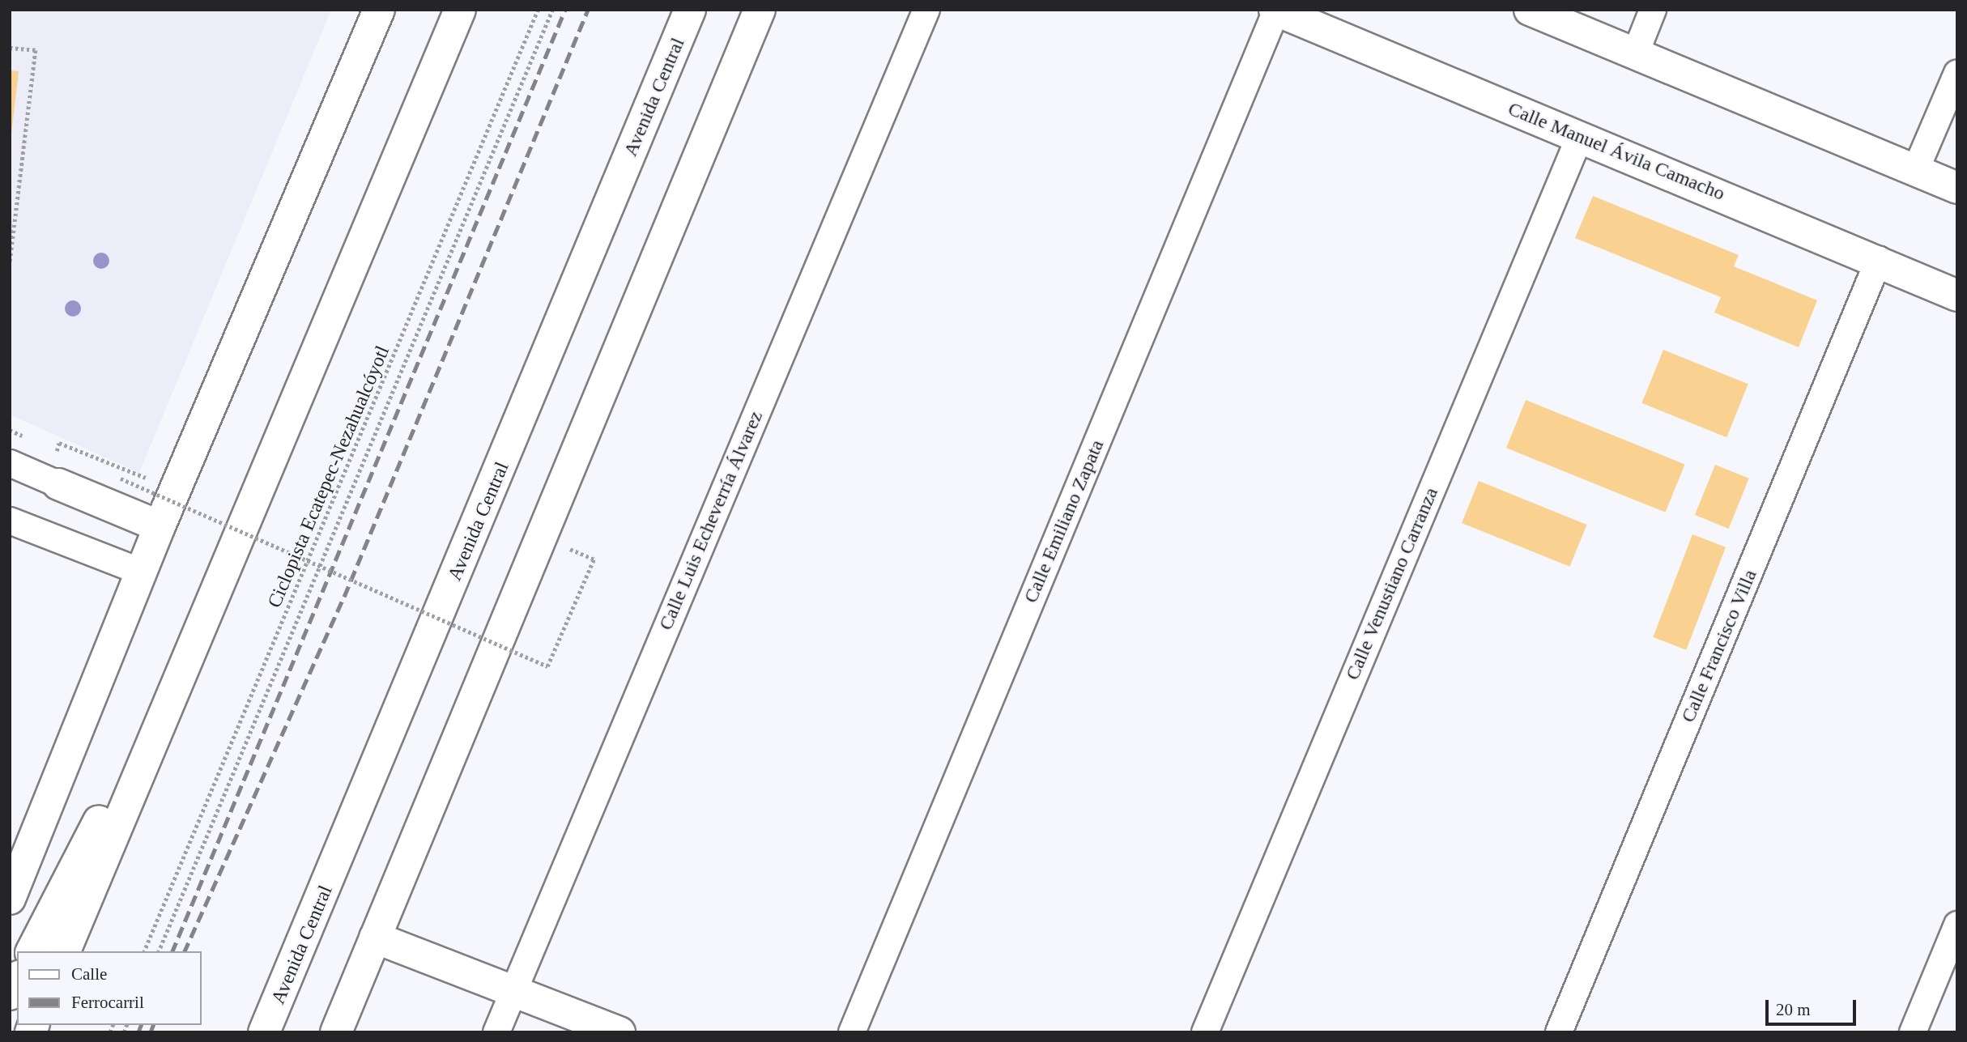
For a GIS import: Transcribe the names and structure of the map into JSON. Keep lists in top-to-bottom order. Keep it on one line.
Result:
{"streets":{"main road":["Avenida Central","Calle Manuel Ávila Camacho"],"street":["Calle Luis Echeverría Álvarez","Calle Emiliano Zapata","Calle Venustiano Carranza","Calle Francisco Villa"],"path":["Ciclopista Ecatepec-Nezahualcóyotl"]},"crossings":[["Calle Manuel Ávila Camacho","Calle Emiliano Zapata"],["Calle Manuel Ávila Camacho","Calle Venustiano Carranza"],["Calle Manuel Ávila Camacho","Calle Francisco Villa"]],"legend":["Calle","Ferrocarril"],"scale_bar":"20 m"}
